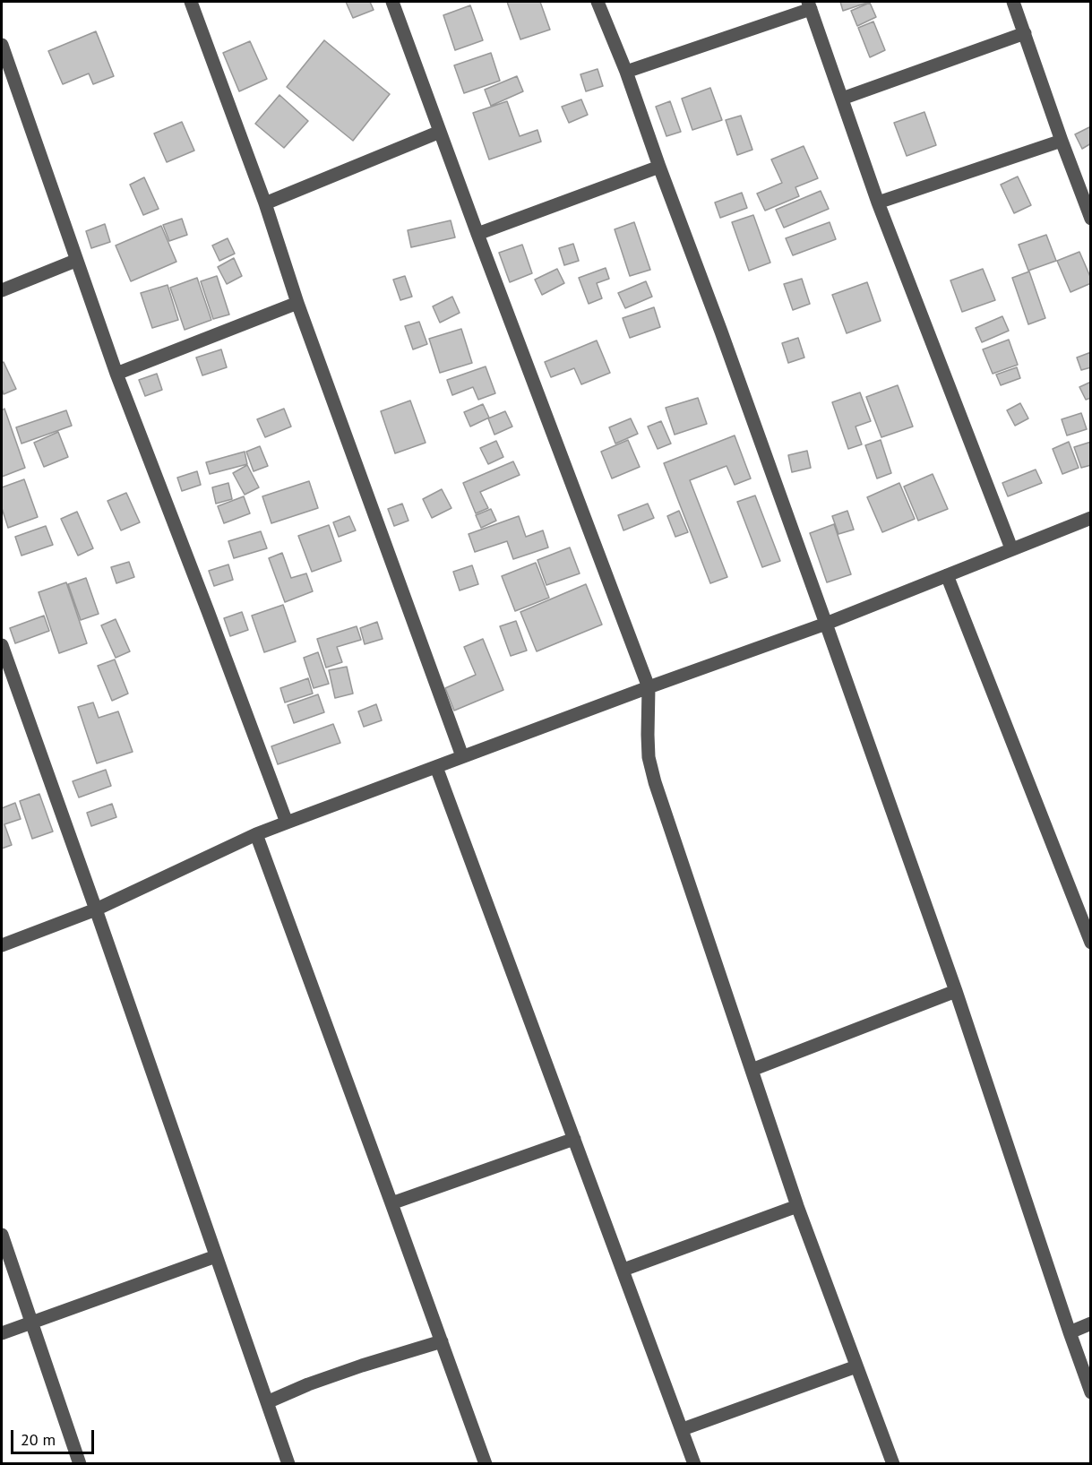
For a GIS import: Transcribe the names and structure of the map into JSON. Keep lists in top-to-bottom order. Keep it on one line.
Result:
{"scale_bar":"20 m"}
